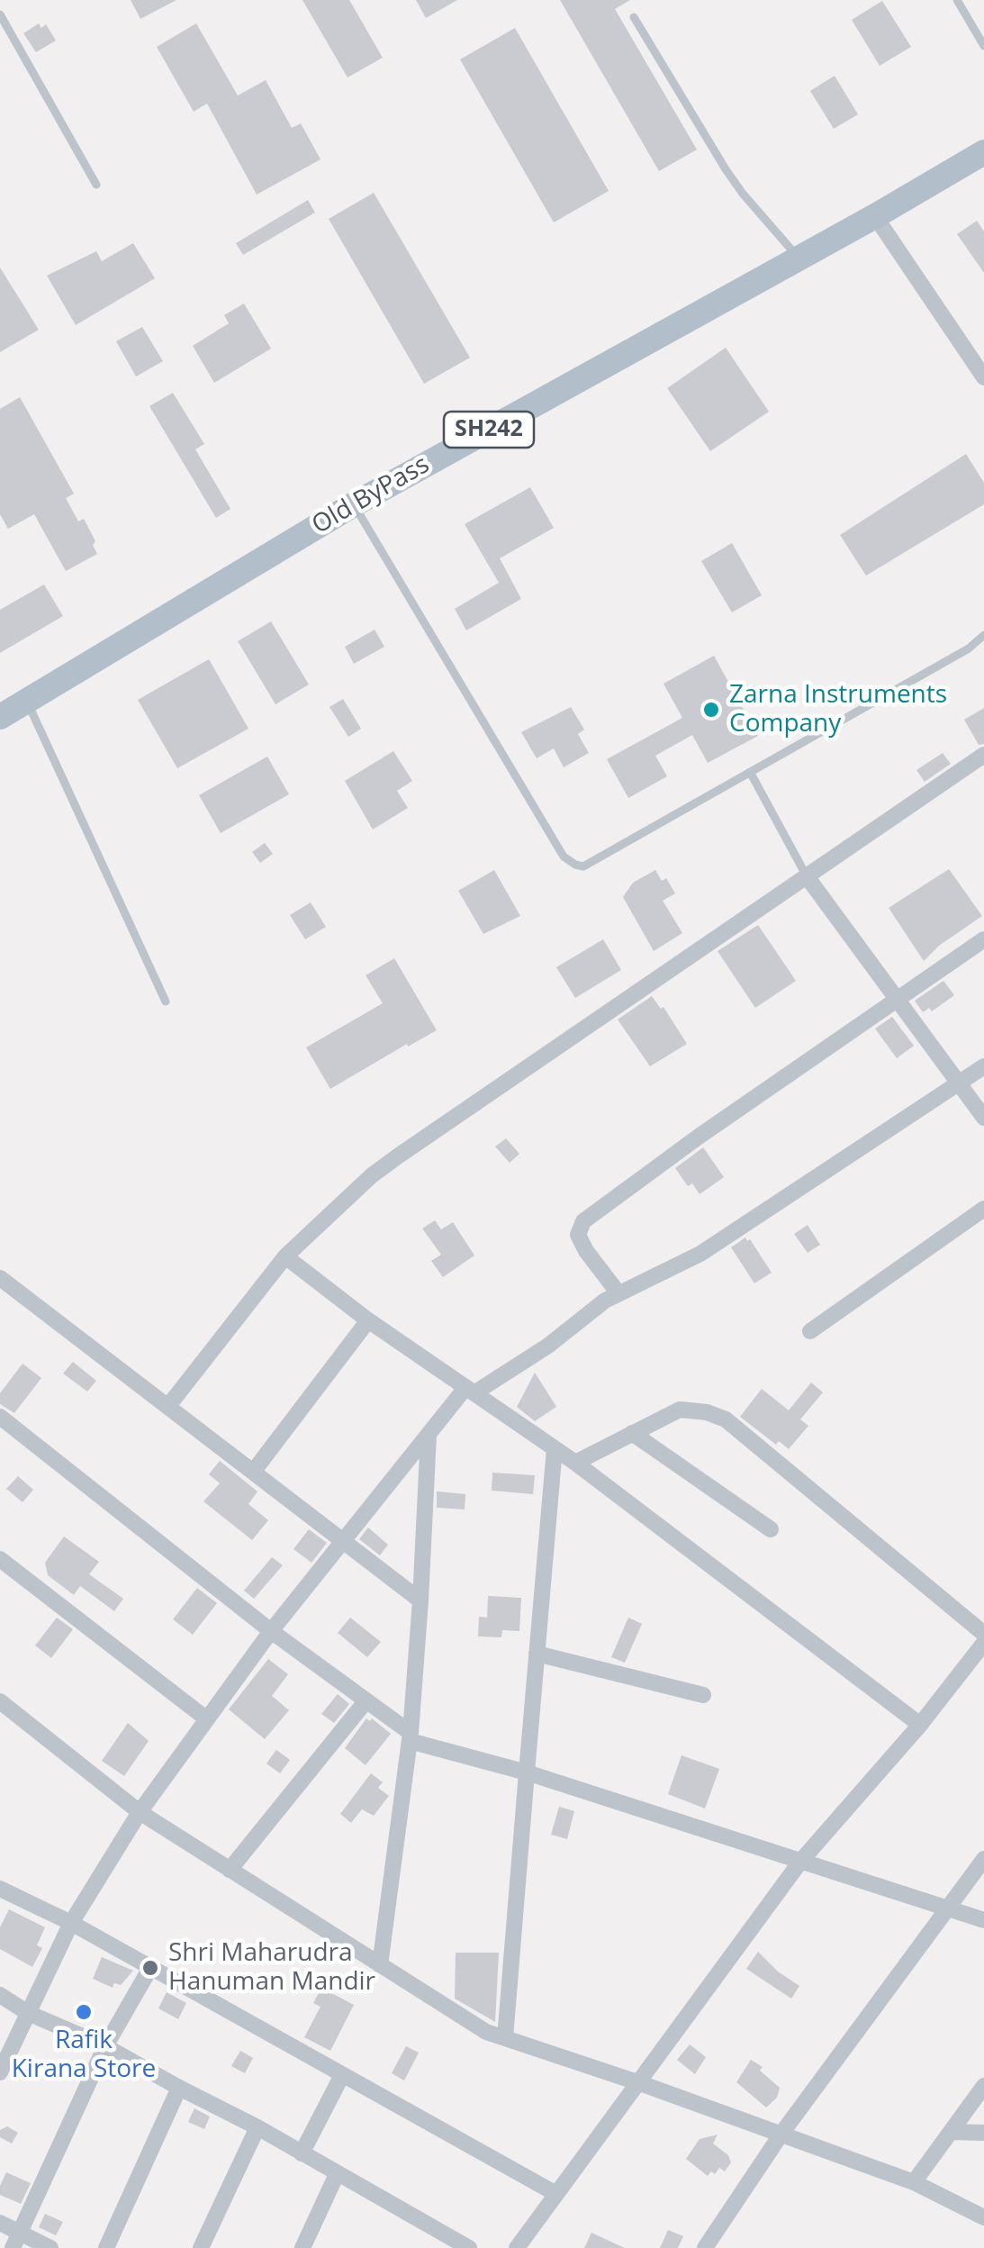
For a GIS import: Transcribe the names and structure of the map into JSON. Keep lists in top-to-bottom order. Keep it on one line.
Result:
{"streets":{"main road":["SH242","Old ByPass"]},"places":["Zarna Instruments Company","Shri Maharudra Hanuman Mandir","Rafik Kirana Store"]}
